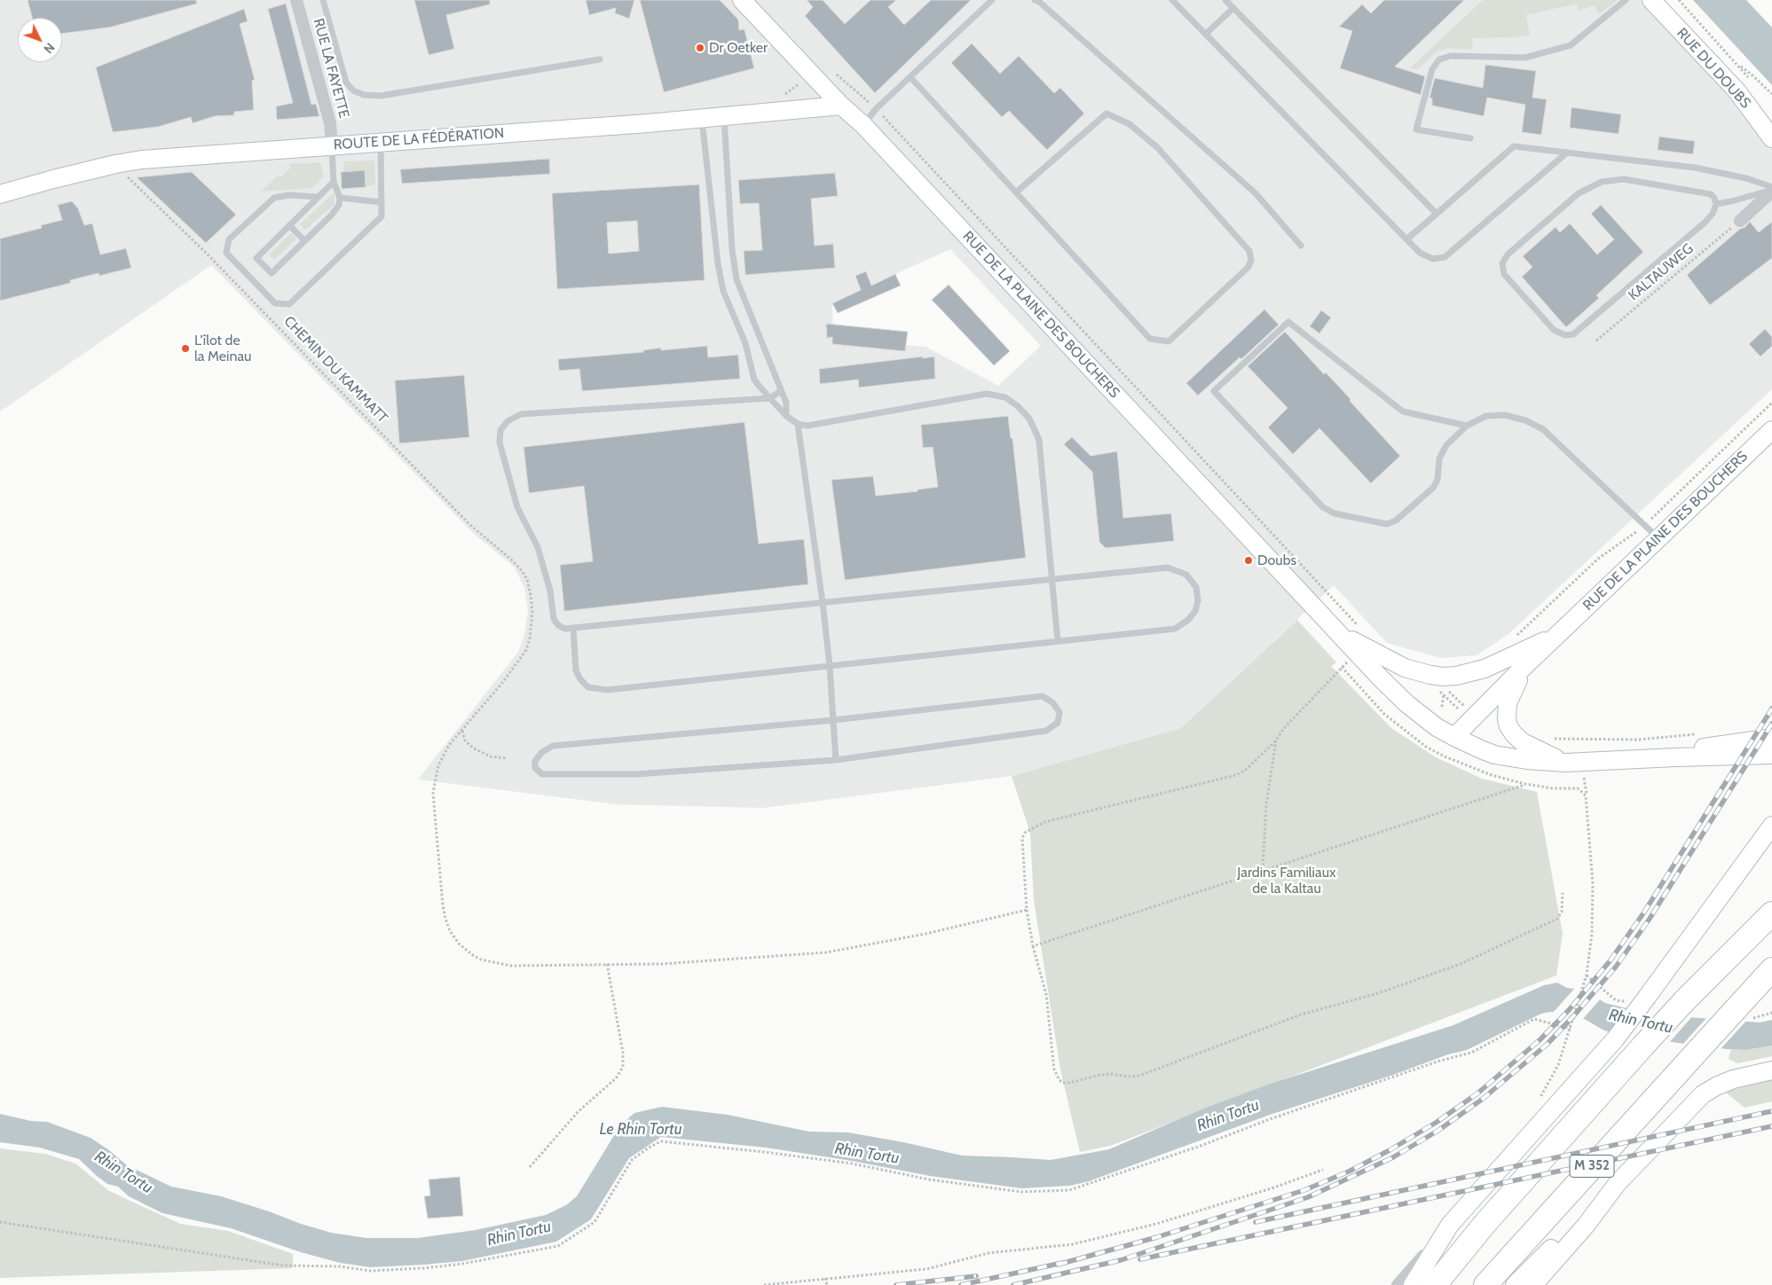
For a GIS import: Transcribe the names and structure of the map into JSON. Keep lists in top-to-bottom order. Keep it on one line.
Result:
{"streets":{"highway":["M 352"],"street":["RUE LA FAYETTE","RUE DU DOUBS","ROUTE DE LA FÉDÉRATION","RUE DE LA PLAINE DES BOUCHERS"],"path":["KALTAUWEG","CHEMIN DU KAMMATT"]},"crossings":[["RUE LA FAYETTE","ROUTE DE LA FÉDÉRATION"],["ROUTE DE LA FÉDÉRATION","RUE DE LA PLAINE DES BOUCHERS"],["ROUTE DE LA FÉDÉRATION","CHEMIN DU KAMMATT"]],"water":["Rhin Tortu","Le Rhin Tortu"],"parks":["Jardins Familiaux de la Kaltau"],"places":["Dr Oetker","L'îlot de la Meinau","Doubs"],"north":"bottom right"}
